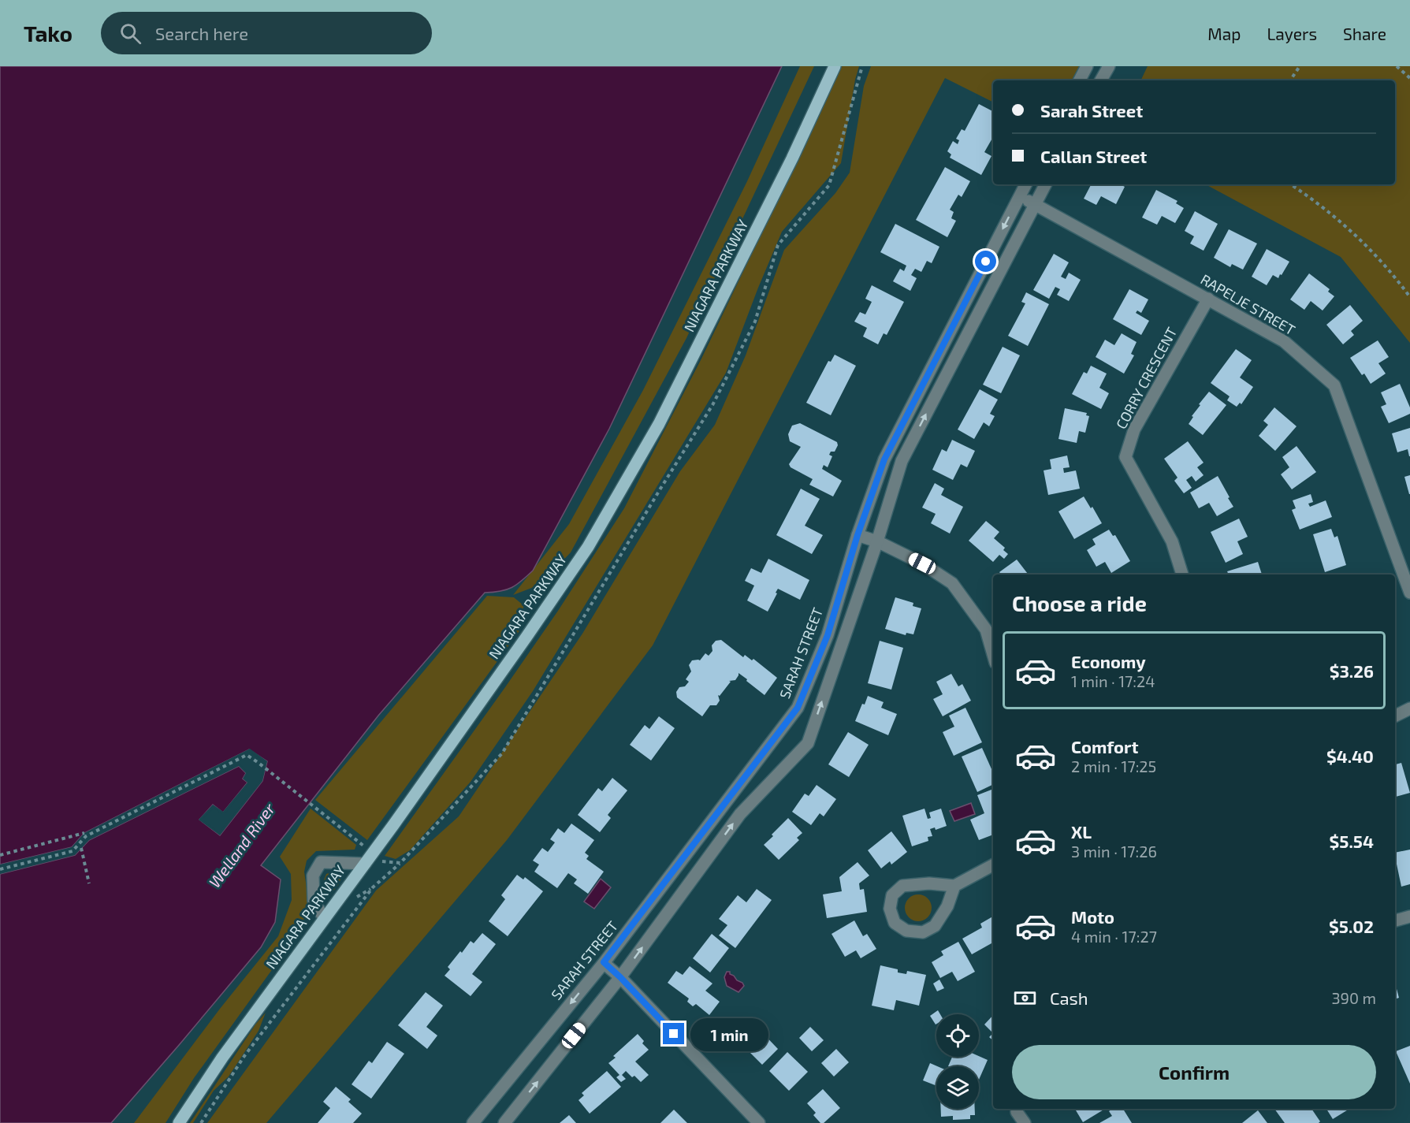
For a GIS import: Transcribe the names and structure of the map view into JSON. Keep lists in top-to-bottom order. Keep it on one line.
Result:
{"streets":{"main road":["NIAGARA PARKWAY"],"street":["RAPELJE STREET","CORRY CRESCENT","SARAH STREET"]},"crossings":[["RAPELJE STREET","CORRY CRESCENT"],["RAPELJE STREET","SARAH STREET"]],"water":["Welland River"],"page":{"header":"Tako","search":"Search here","nav":["Map","Layers","Share"],"banner":["Sarah Street","Callan Street"],"heading":"Choose a ride","list":[{"name":"Economy","note":"1 min · 17:24","value":"$3.26"},{"name":"Comfort","note":"2 min · 17:25","value":"$4.40"},{"name":"XL","note":"3 min · 17:26","value":"$5.54"},{"name":"Moto","note":"4 min · 17:27","value":"$5.02"}],"pay":["Cash","390 m"],"bubble":"1 min","buttons":"Confirm"}}
